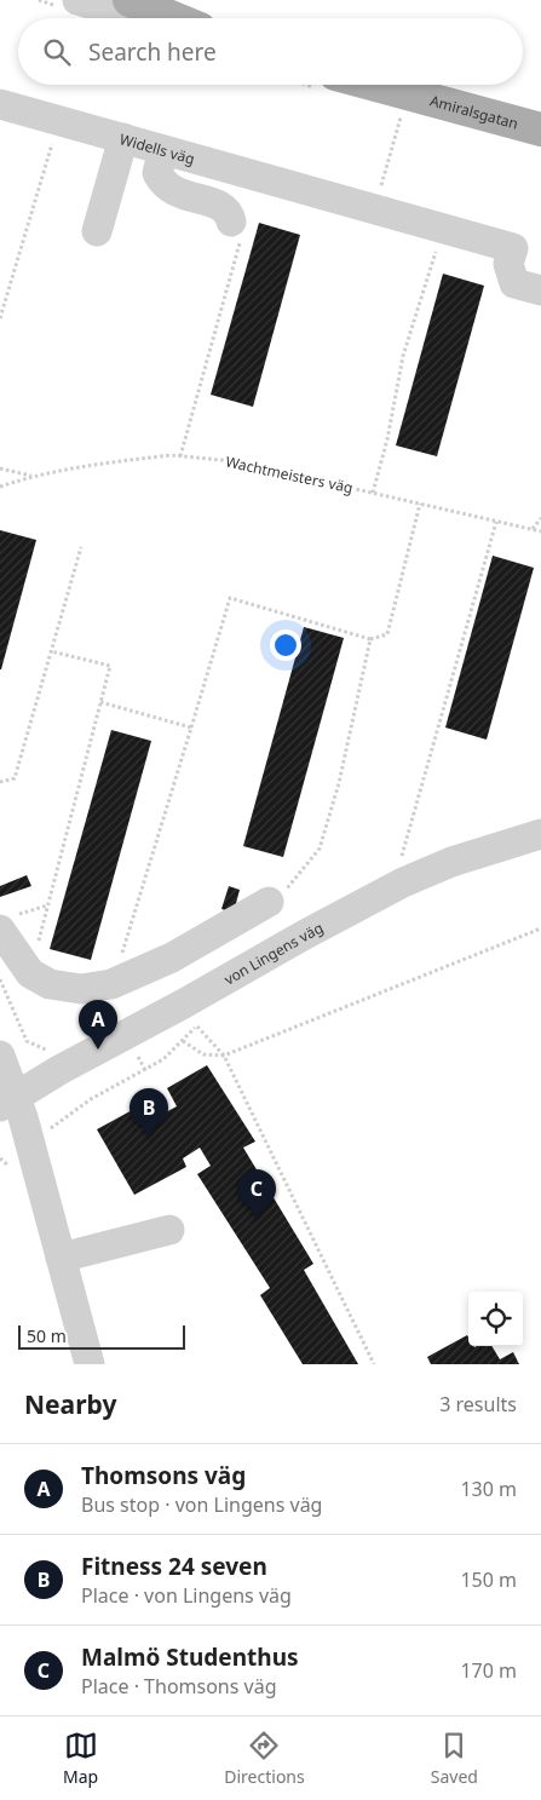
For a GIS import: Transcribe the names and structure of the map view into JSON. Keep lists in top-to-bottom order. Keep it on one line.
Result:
{"streets":{"main road":["Amiralsgatan"],"street":["Widells väg","von Lingens väg"],"path":["Wachtmeisters väg"]},"scale_bar":"50 m","page":{"search":"Search here","pins":["A","B","C"],"scale":"50 m","heading":["Nearby","3 results"],"list":[{"mark":"A","name":"Thomsons väg","note":"Bus stop · von Lingens väg","value":"130 m"},{"mark":"B","name":"Fitness 24 seven","note":"Place · von Lingens väg","value":"150 m"},{"mark":"C","name":"Malmö Studenthus","note":"Place · Thomsons väg","value":"170 m"}],"nav":["Map","Directions","Saved"]}}
